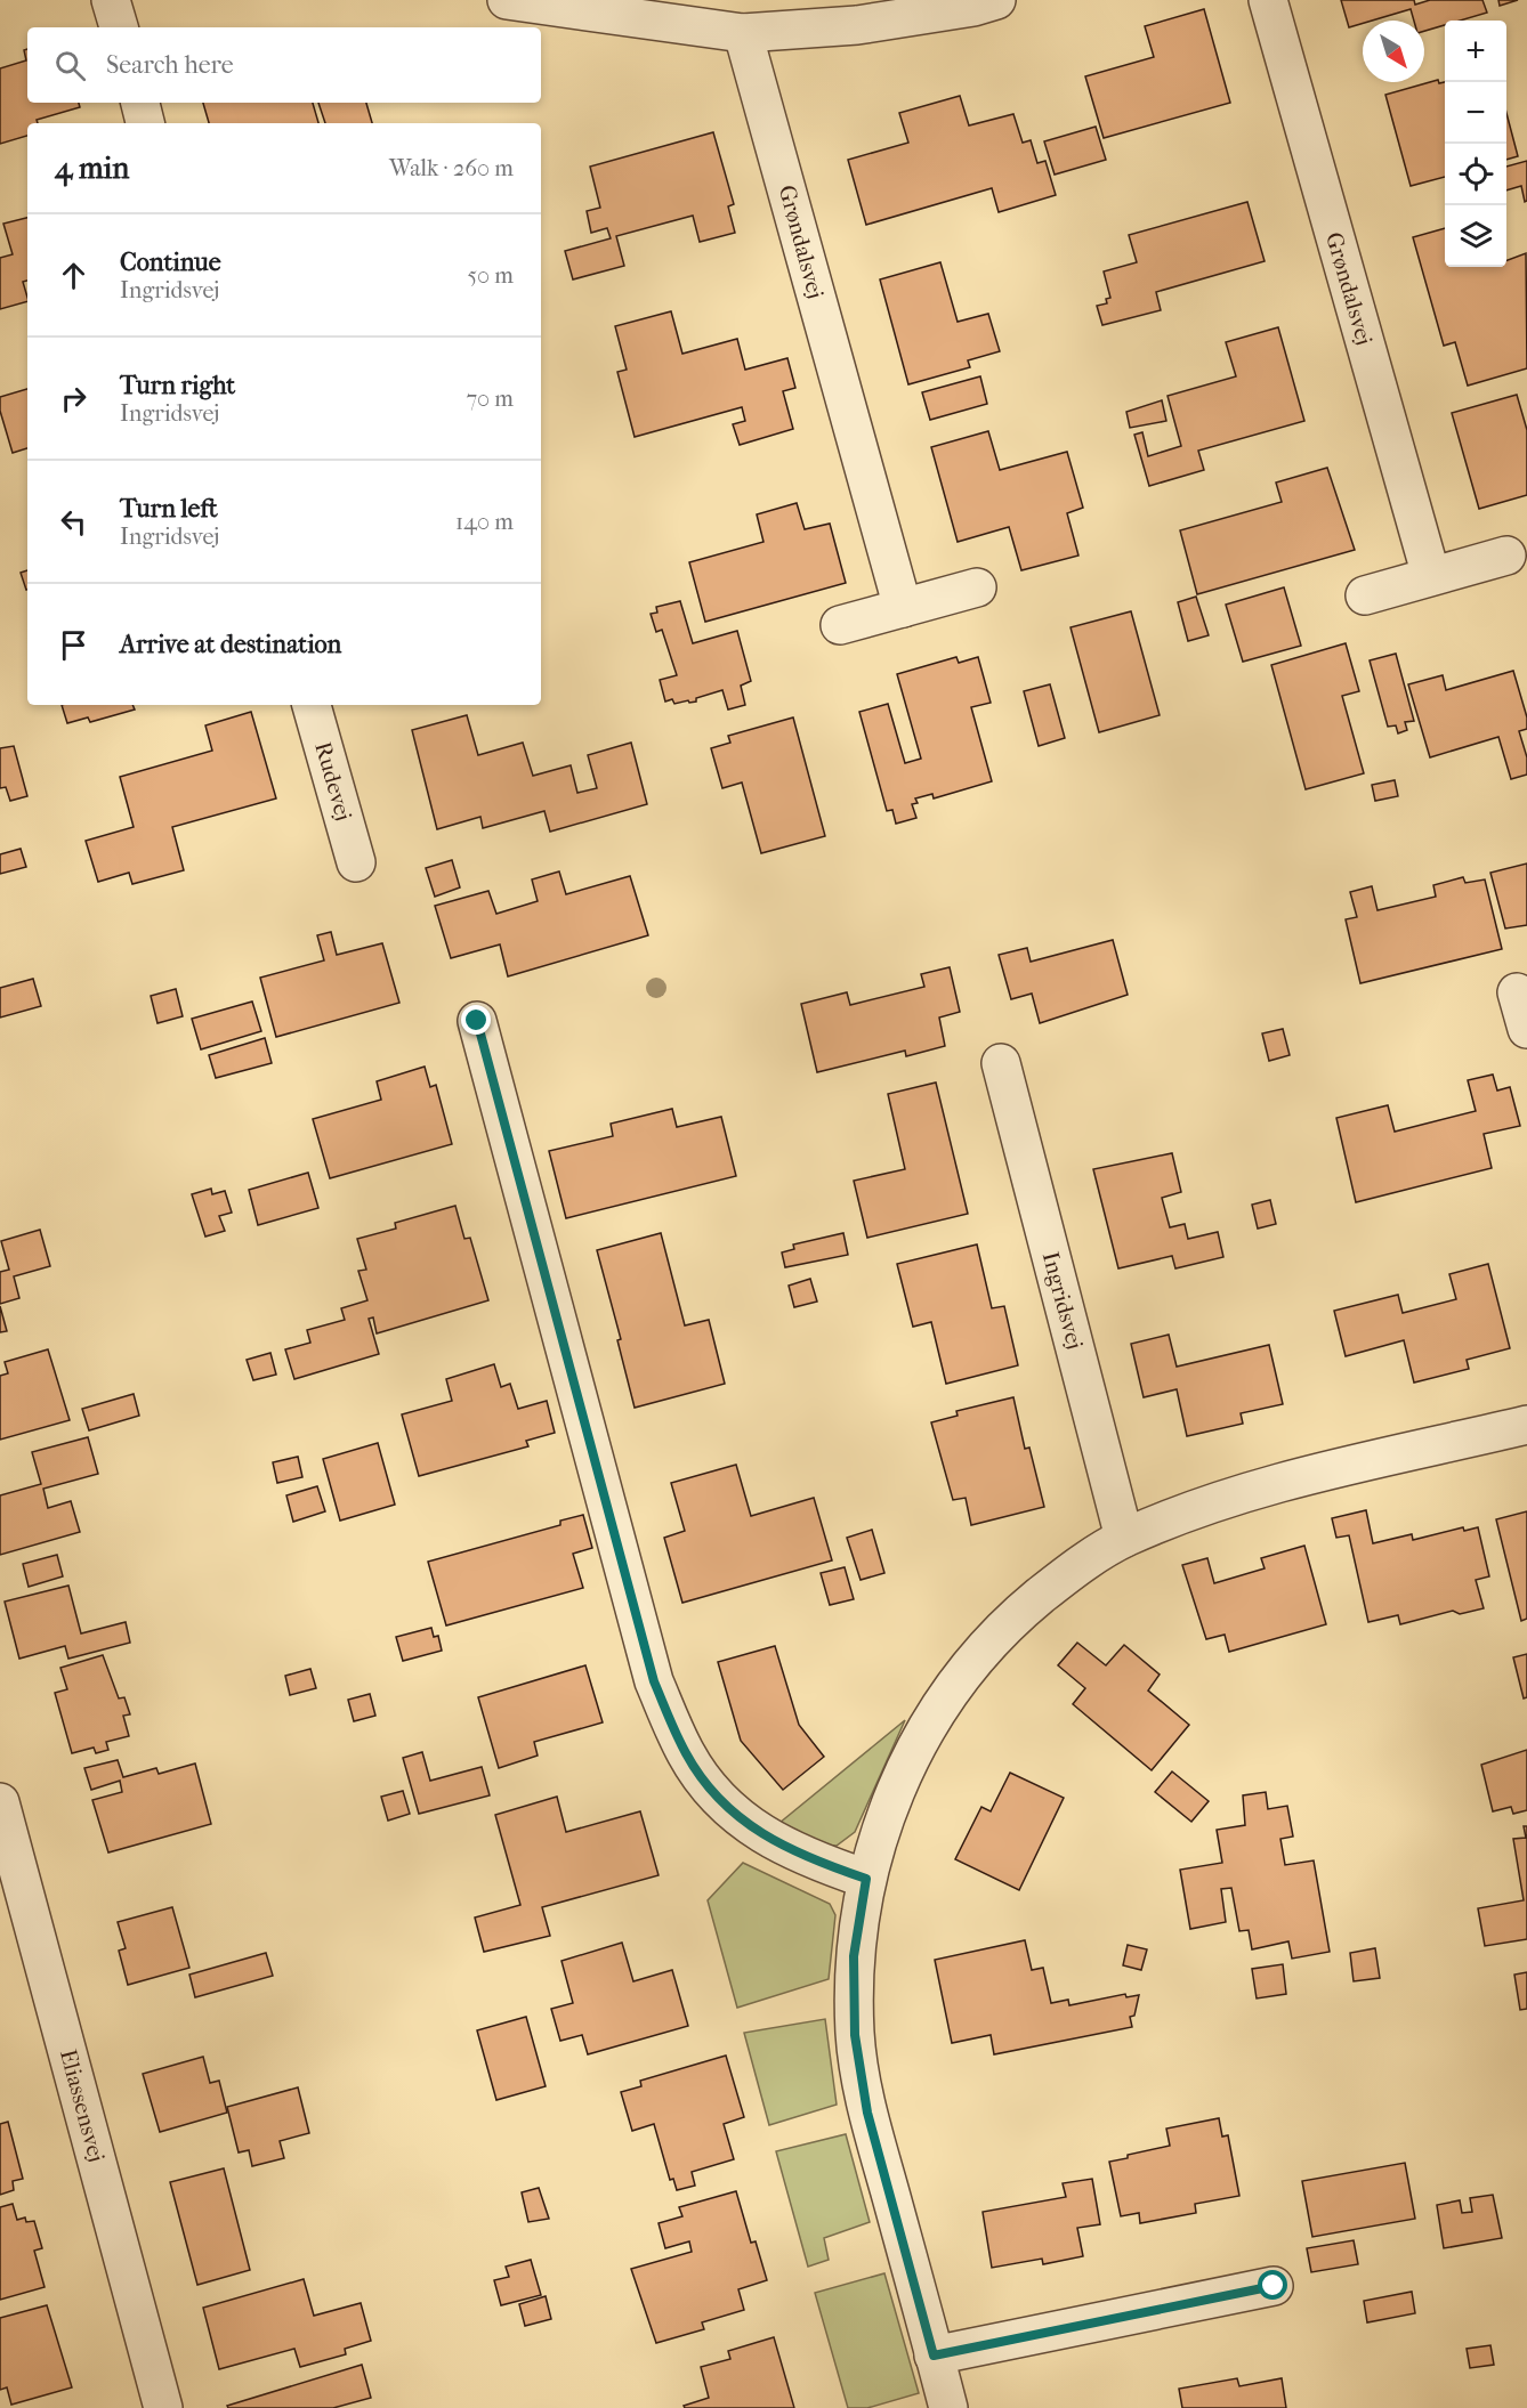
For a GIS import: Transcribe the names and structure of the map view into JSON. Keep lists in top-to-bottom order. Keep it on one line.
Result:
{"streets":{"street":["Grøndalsvej","Rudevej","Ingridsvej","Eliassensvej"]},"north":"bottom right","page":{"map_buttons":["+","−"],"search":"Search here","heading":["4 min","Walk · 260 m"],"list":[["Continue","Ingridsvej","50 m"],["Turn right","Ingridsvej","70 m"],["Turn left","Ingridsvej","140 m"],"Arrive at destination"]}}
